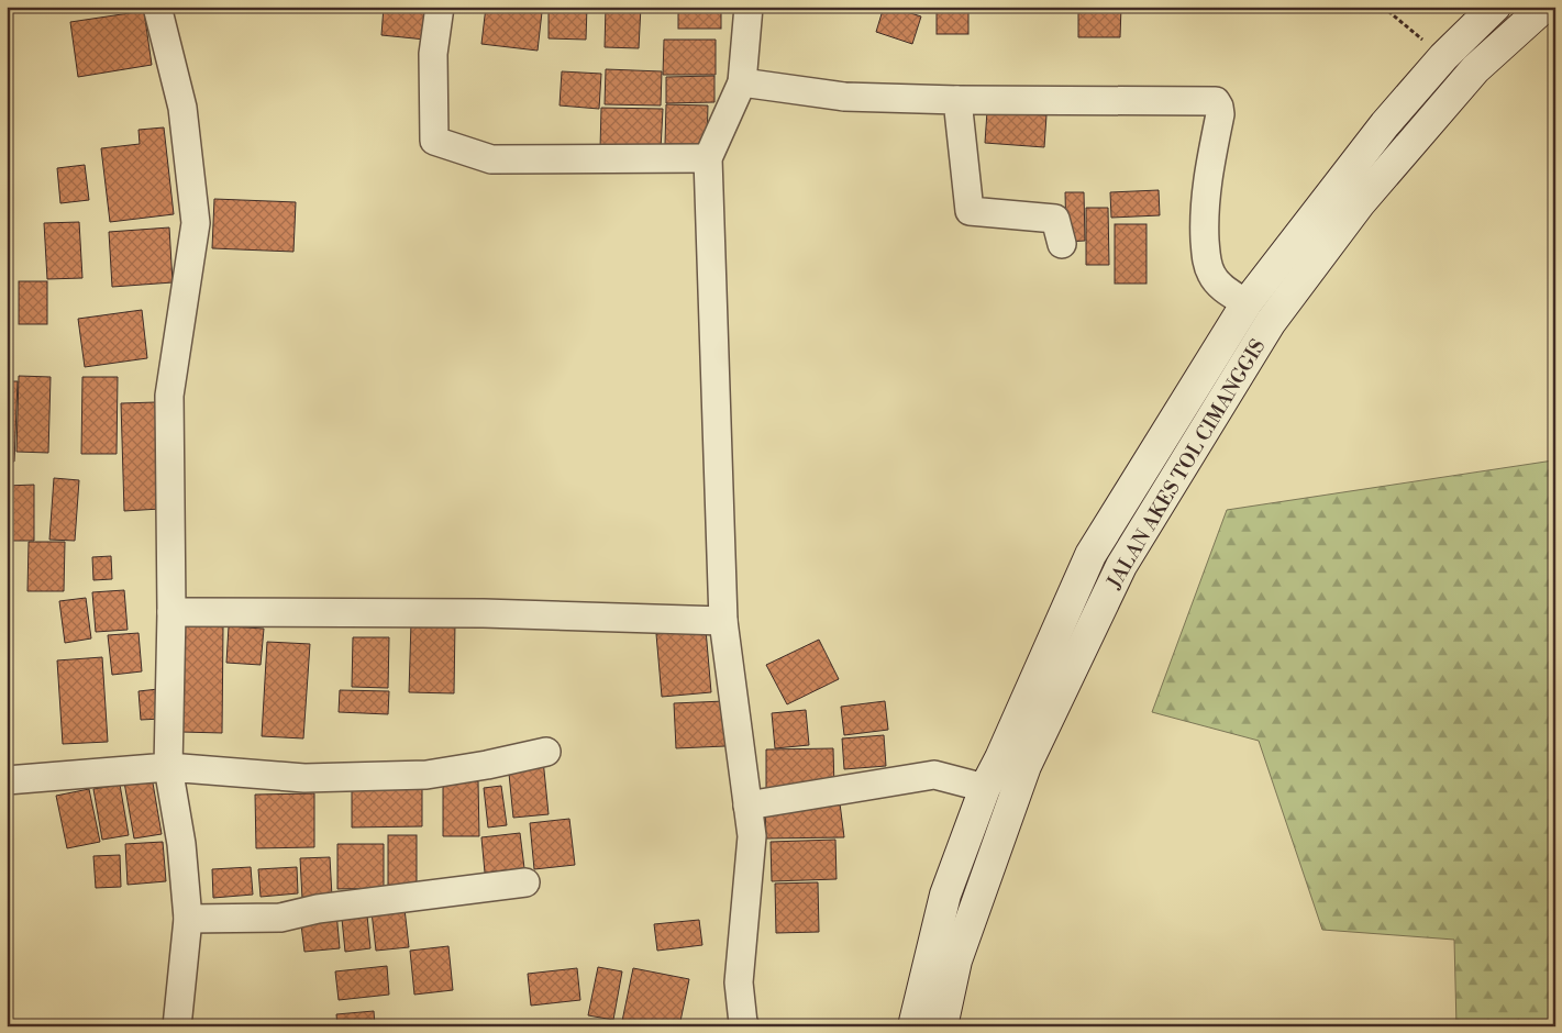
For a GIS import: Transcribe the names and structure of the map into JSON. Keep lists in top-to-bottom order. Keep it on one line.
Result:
{"streets":{"main road":["JALAN AKES TOL CIMANGGIS"]}}
